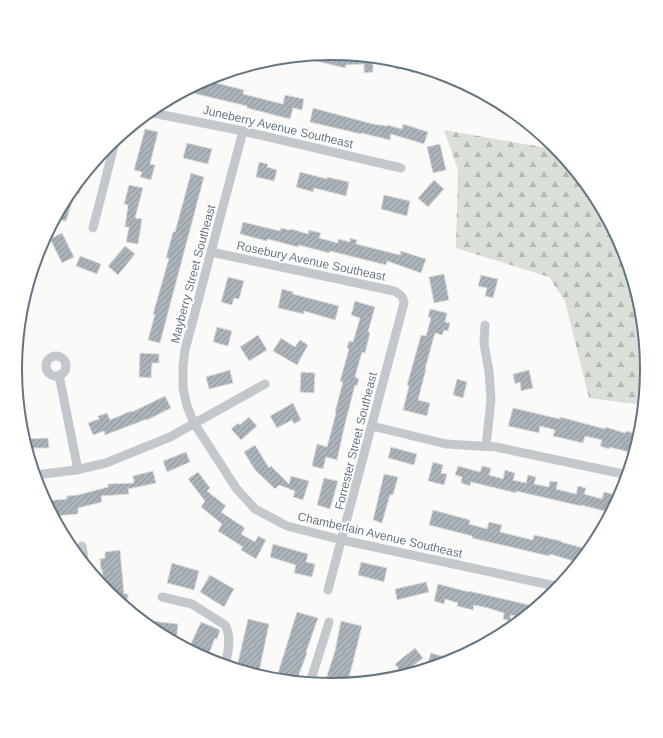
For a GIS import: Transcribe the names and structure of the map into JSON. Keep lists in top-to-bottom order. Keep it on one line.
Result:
{"streets":{"street":["Juneberry Avenue Southeast","Rosebury Avenue Southeast","Mayberry Street Southeast","Forrester Street Southeast","Chamberlain Avenue Southeast"]},"crossings":[["Juneberry Avenue Southeast","Mayberry Street Southeast"],["Rosebury Avenue Southeast","Mayberry Street Southeast"],["Rosebury Avenue Southeast","Forrester Street Southeast"],["Mayberry Street Southeast","Chamberlain Avenue Southeast"],["Forrester Street Southeast","Chamberlain Avenue Southeast"]]}
